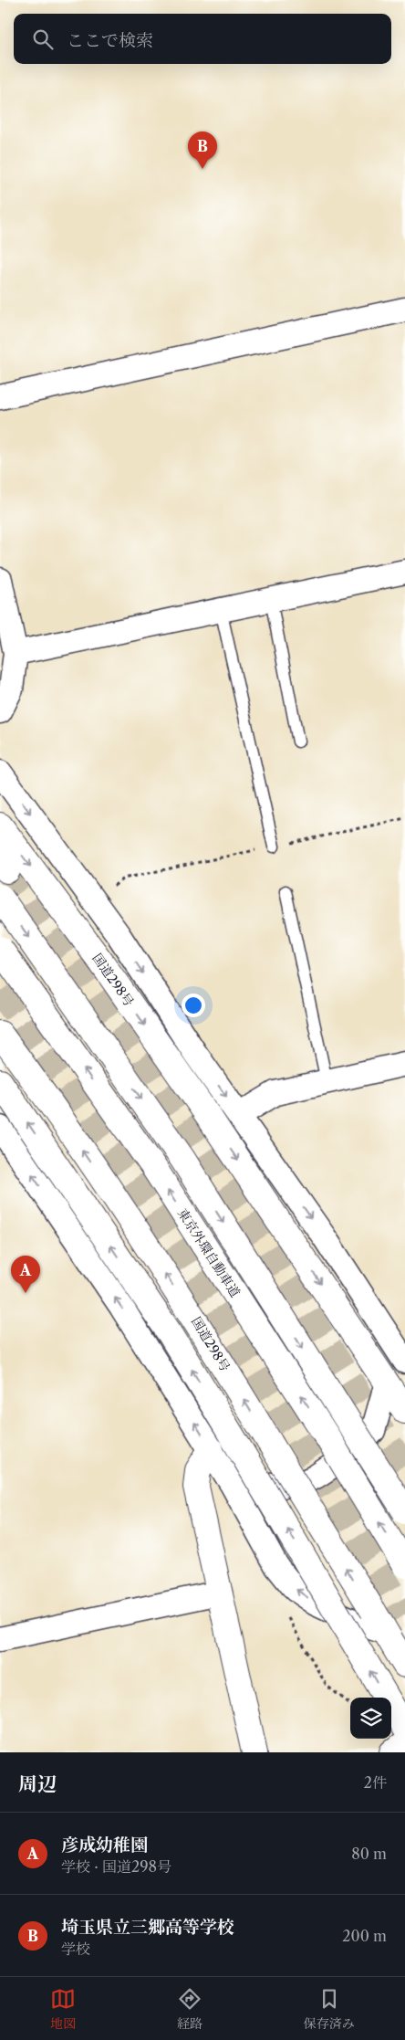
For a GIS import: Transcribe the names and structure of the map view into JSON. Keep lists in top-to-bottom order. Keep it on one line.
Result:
{"streets":{"main road":["国道298号","東京外環自動車道"]},"page":{"search":"ここで検索","pins":["B","A"],"heading":["周辺","2件"],"list":[{"mark":"A","name":"彦成幼稚園","note":"学校 · 国道298号","value":"80 m"},{"mark":"B","name":"埼玉県立三郷高等学校","note":"学校","value":"200 m"}],"nav":["地図","経路","保存済み"]}}
